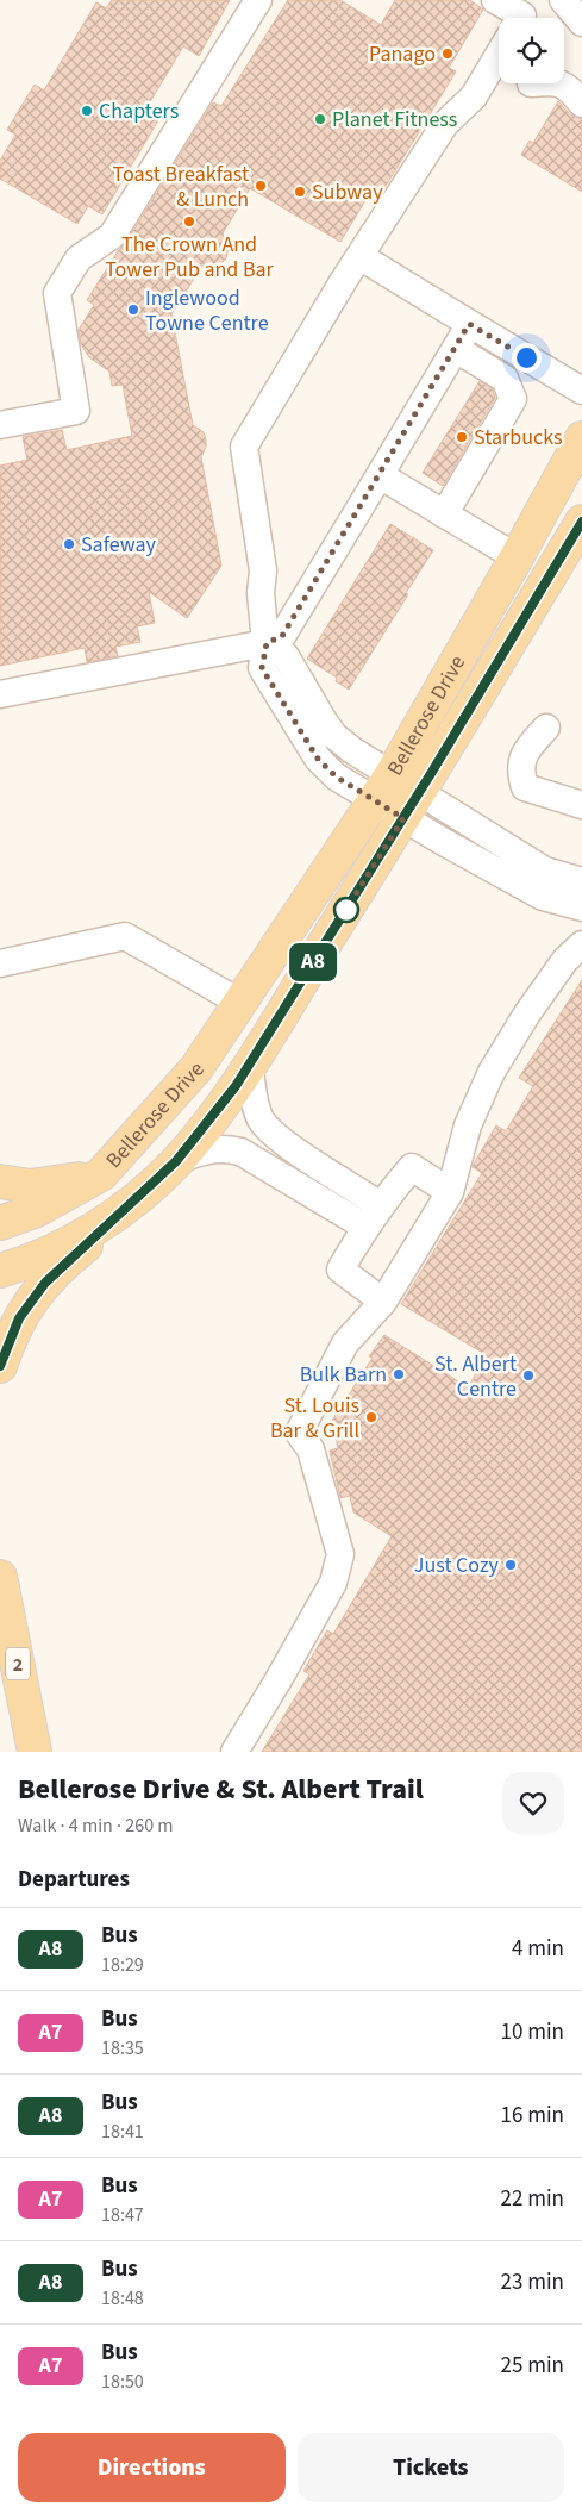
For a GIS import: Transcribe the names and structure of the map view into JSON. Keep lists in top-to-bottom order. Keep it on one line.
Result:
{"streets":{"main road":["Bellerose Drive","2"]},"places":["Panago","Chapters","Planet Fitness","Toast Breakfast & Lunch","Subway","The Crown And Tower Pub and Bar","Inglewood Towne Centre","Starbucks","Safeway","Bulk Barn","St. Albert Centre","St. Louis Bar & Grill","Just Cozy"],"lines":["bus line A8"],"page":{"on_map":"A8","heading":[["Bellerose Drive & St. Albert Trail","Walk · 4 min · 260 m"],"Departures"],"list":[{"mark":"A8","name":"Bus","note":"18:29","value":"4 min"},{"mark":"A7","name":"Bus","note":"18:35","value":"10 min"},{"mark":"A8","name":"Bus","note":"18:41","value":"16 min"},{"mark":"A7","name":"Bus","note":"18:47","value":"22 min"},{"mark":"A8","name":"Bus","note":"18:48","value":"23 min"},{"mark":"A7","name":"Bus","note":"18:50","value":"25 min"}],"buttons":["Directions","Tickets"]}}
